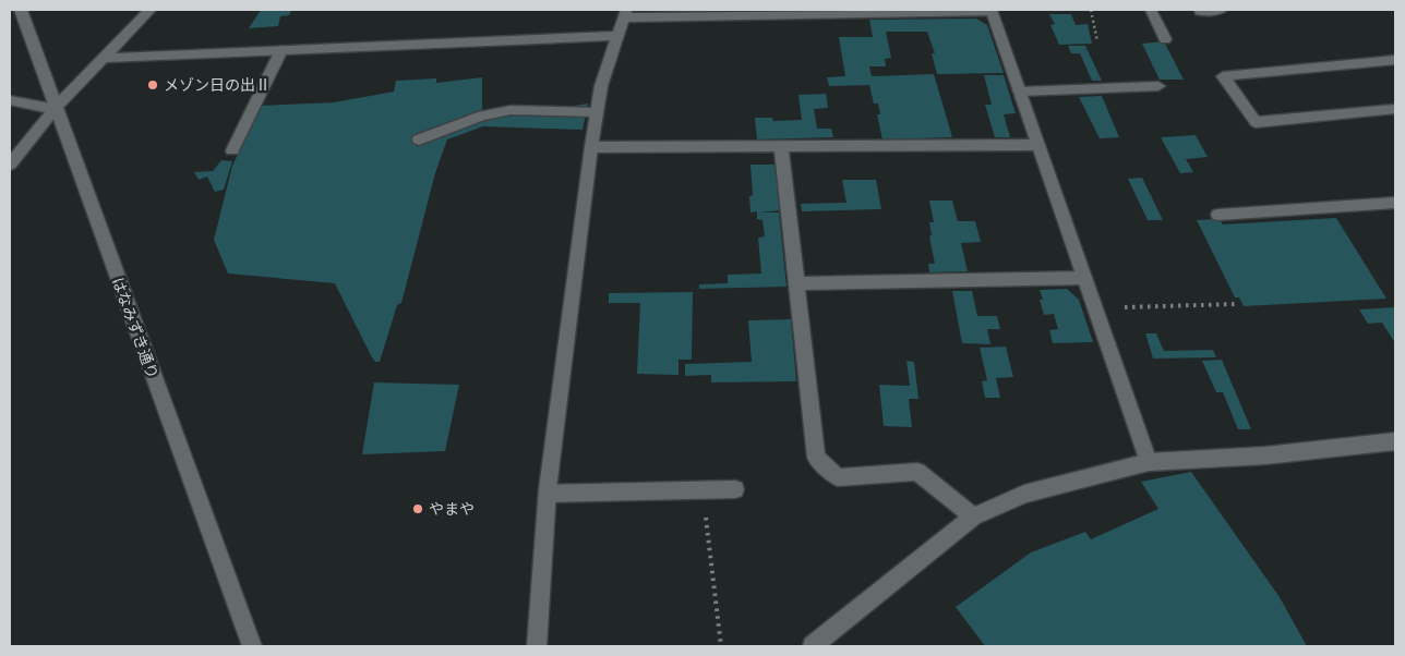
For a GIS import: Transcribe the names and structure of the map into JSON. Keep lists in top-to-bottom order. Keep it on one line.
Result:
{"streets":{"street":["はなみずき通り"]},"places":["メゾン日の出Ⅱ","やまや"]}
